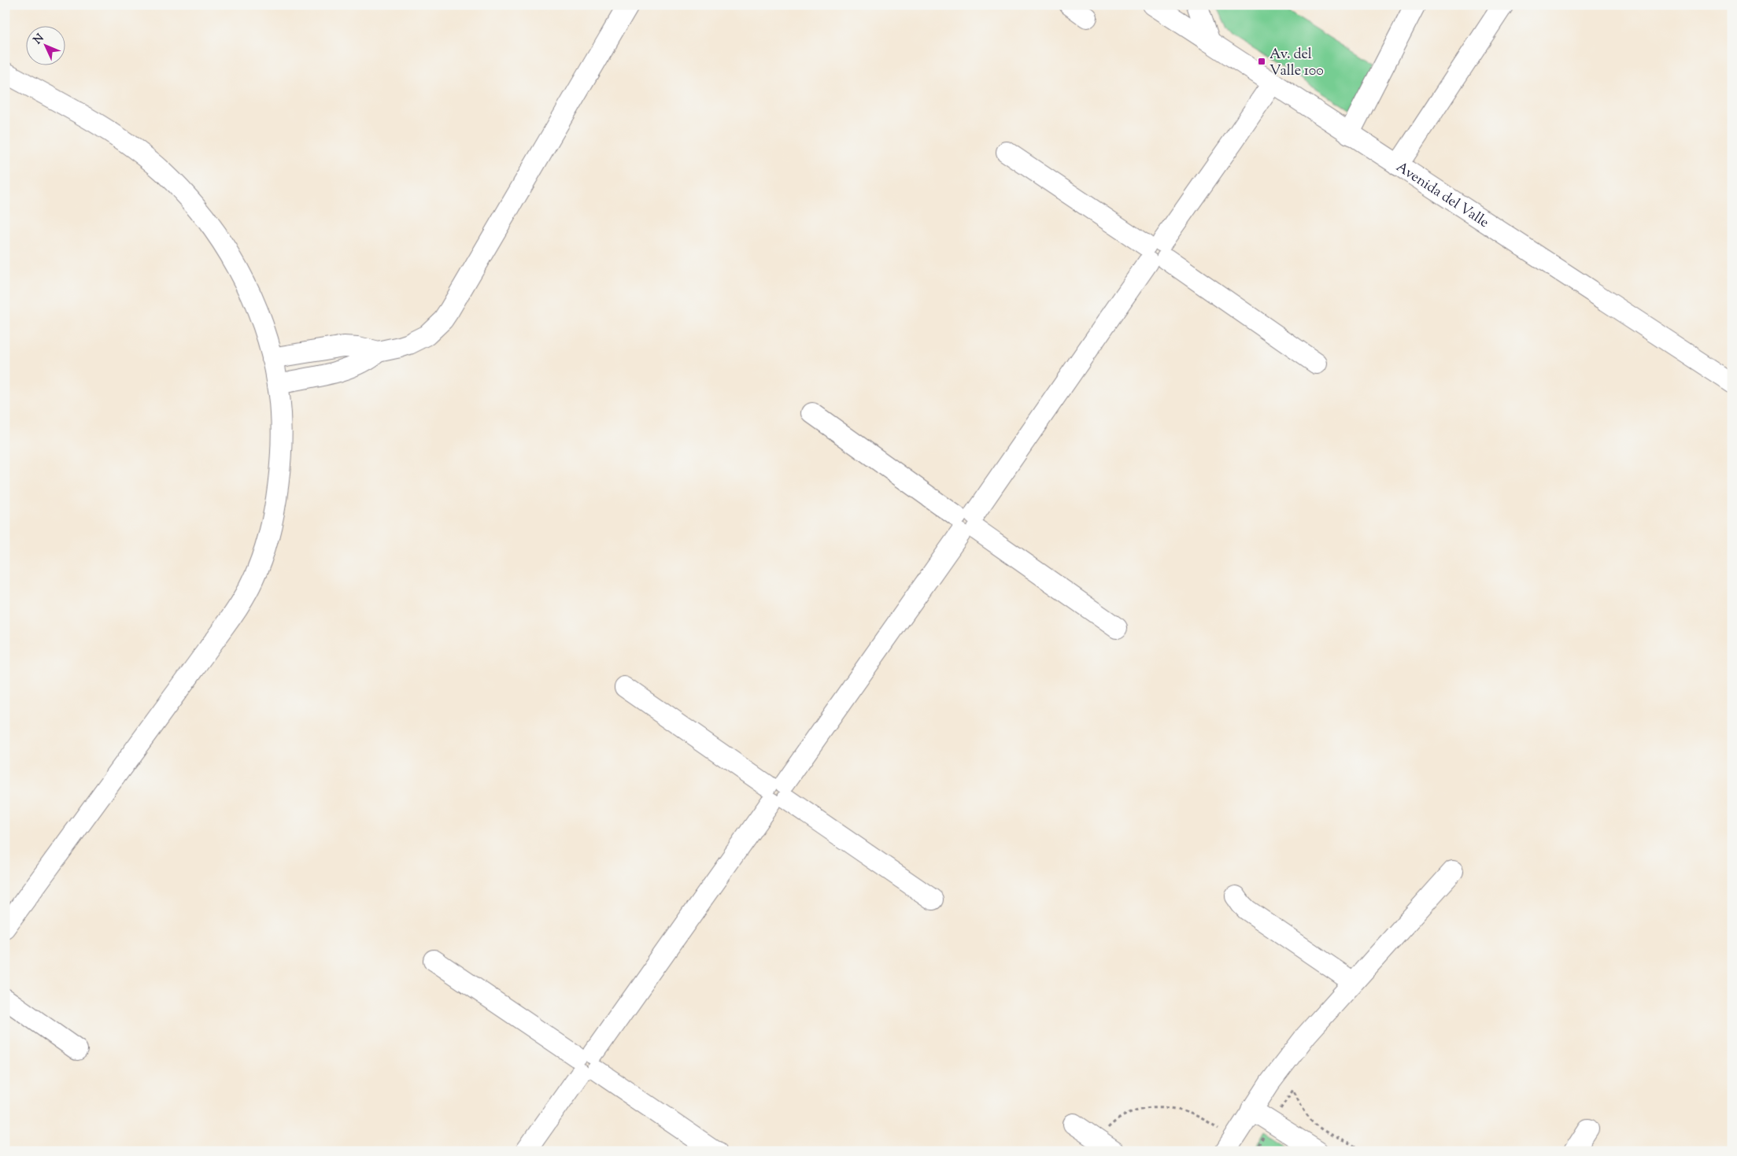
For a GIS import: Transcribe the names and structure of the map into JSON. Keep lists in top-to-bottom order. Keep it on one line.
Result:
{"streets":{"street":["Avenida del Valle"]},"places":{"transit":["Av. del Valle 100"]},"north":"top left"}
